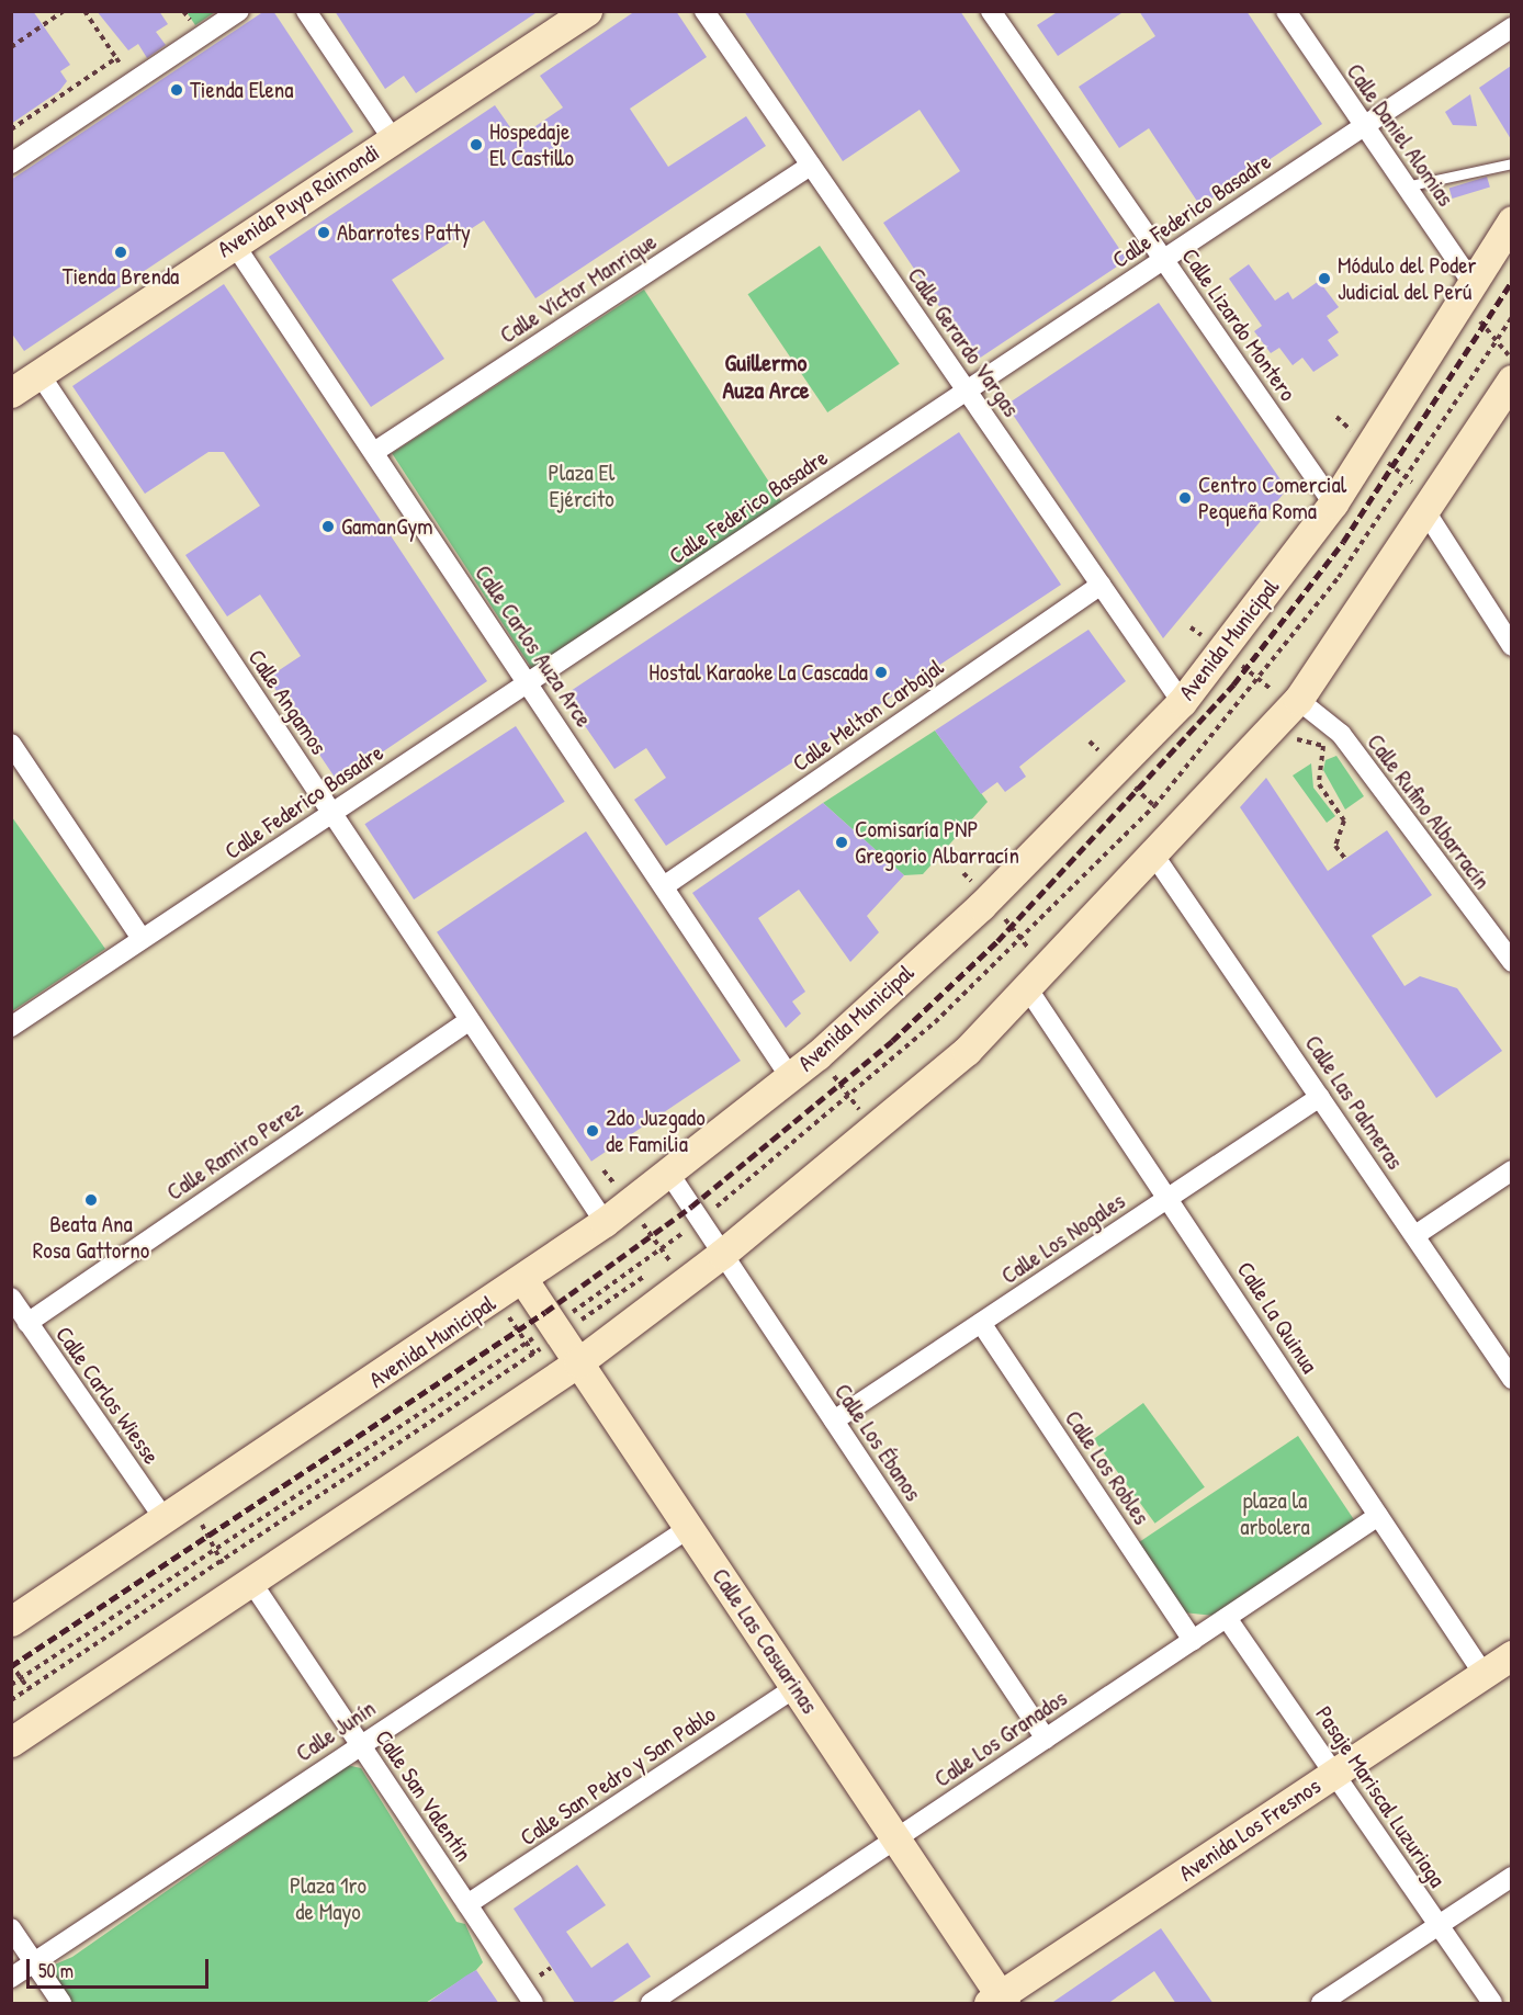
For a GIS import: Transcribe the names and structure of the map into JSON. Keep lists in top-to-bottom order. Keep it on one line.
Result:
{"streets":{"main road":["Avenida Puya Raimondi","Avenida Municipal","Calle Las Casuarinas","Avenida Los Fresnos"],"street":["Calle Daniel Alomias","Calle Federico Basadre","Calle Víctor Manrique","Calle Lizardo Montero","Calle Gerardo Vargas","Calle Carlos Auza Arce","Calle Angamos","Calle Melton Carbajal","Calle Rufino Albarracín","Calle Las Palmeras","Calle Ramiro Perez","Calle Los Nogales","Calle La Quinua","Calle Carlos Wiesse","Calle Los Ébanos","Calle Los Robles","Calle Junín","Calle Los Granados","Calle San Pedro y San Pablo","Calle San Valentín","Pasaje Mariscal Luzuriaga"]},"crossings":[["Calle Daniel Alomias","Calle Federico Basadre"],["Calle Daniel Alomias","Avenida Municipal"],["Avenida Puya Raimondi","Calle Carlos Auza Arce"],["Avenida Puya Raimondi","Calle Angamos"],["Calle Federico Basadre","Calle Lizardo Montero"],["Calle Federico Basadre","Calle Gerardo Vargas"],["Calle Federico Basadre","Calle Carlos Auza Arce"],["Calle Federico Basadre","Calle Angamos"],["Calle Víctor Manrique","Calle Gerardo Vargas"],["Calle Víctor Manrique","Calle Carlos Auza Arce"],["Calle Lizardo Montero","Avenida Municipal"],["Calle Gerardo Vargas","Avenida Municipal"],["Calle Gerardo Vargas","Calle Melton Carbajal"],["Avenida Municipal","Calle Carlos Auza Arce"],["Avenida Municipal","Calle Angamos"],["Avenida Municipal","Calle Carlos Wiesse"],["Avenida Municipal","Calle Los Ébanos"],["Avenida Municipal","Calle Las Casuarinas"],["Calle Carlos Auza Arce","Calle Melton Carbajal"],["Calle Angamos","Calle Ramiro Perez"],["Calle Las Palmeras","Calle Los Nogales"],["Calle Ramiro Perez","Calle Carlos Wiesse"],["Calle Los Nogales","Calle La Quinua"],["Calle Los Nogales","Calle Los Ébanos"],["Calle Los Nogales","Calle Los Robles"],["Calle La Quinua","Calle Los Granados"],["Calle La Quinua","Avenida Los Fresnos"],["Calle Los Ébanos","Calle Los Granados"],["Calle Los Robles","Calle Los Granados"],["Calle Las Casuarinas","Calle Junín"],["Calle Las Casuarinas","Calle Los Granados"],["Calle Las Casuarinas","Calle San Pedro y San Pablo"],["Calle Las Casuarinas","Avenida Los Fresnos"],["Calle Junín","Calle San Valentín"],["Calle Los Granados","Pasaje Mariscal Luzuriaga"],["Calle San Pedro y San Pablo","Calle San Valentín"],["Pasaje Mariscal Luzuriaga","Avenida Los Fresnos"]],"districts":["Guillermo Auza Arce"],"parks":["Plaza El Ejército","plaza la arbolera","Plaza 1ro de Mayo"],"places":["Tienda Elena","Hospedaje El Castillo","Abarrotes Patty","Tienda Brenda","Módulo del Poder Judicial del Perú","Centro Comercial Pequeña Roma","GamanGym","Hostal Karaoke La Cascada","Comisaría PNP Gregorio Albarracín","2do Juzgado de Familia","Beata Ana Rosa Gattorno"],"scale_bar":"50 m"}
